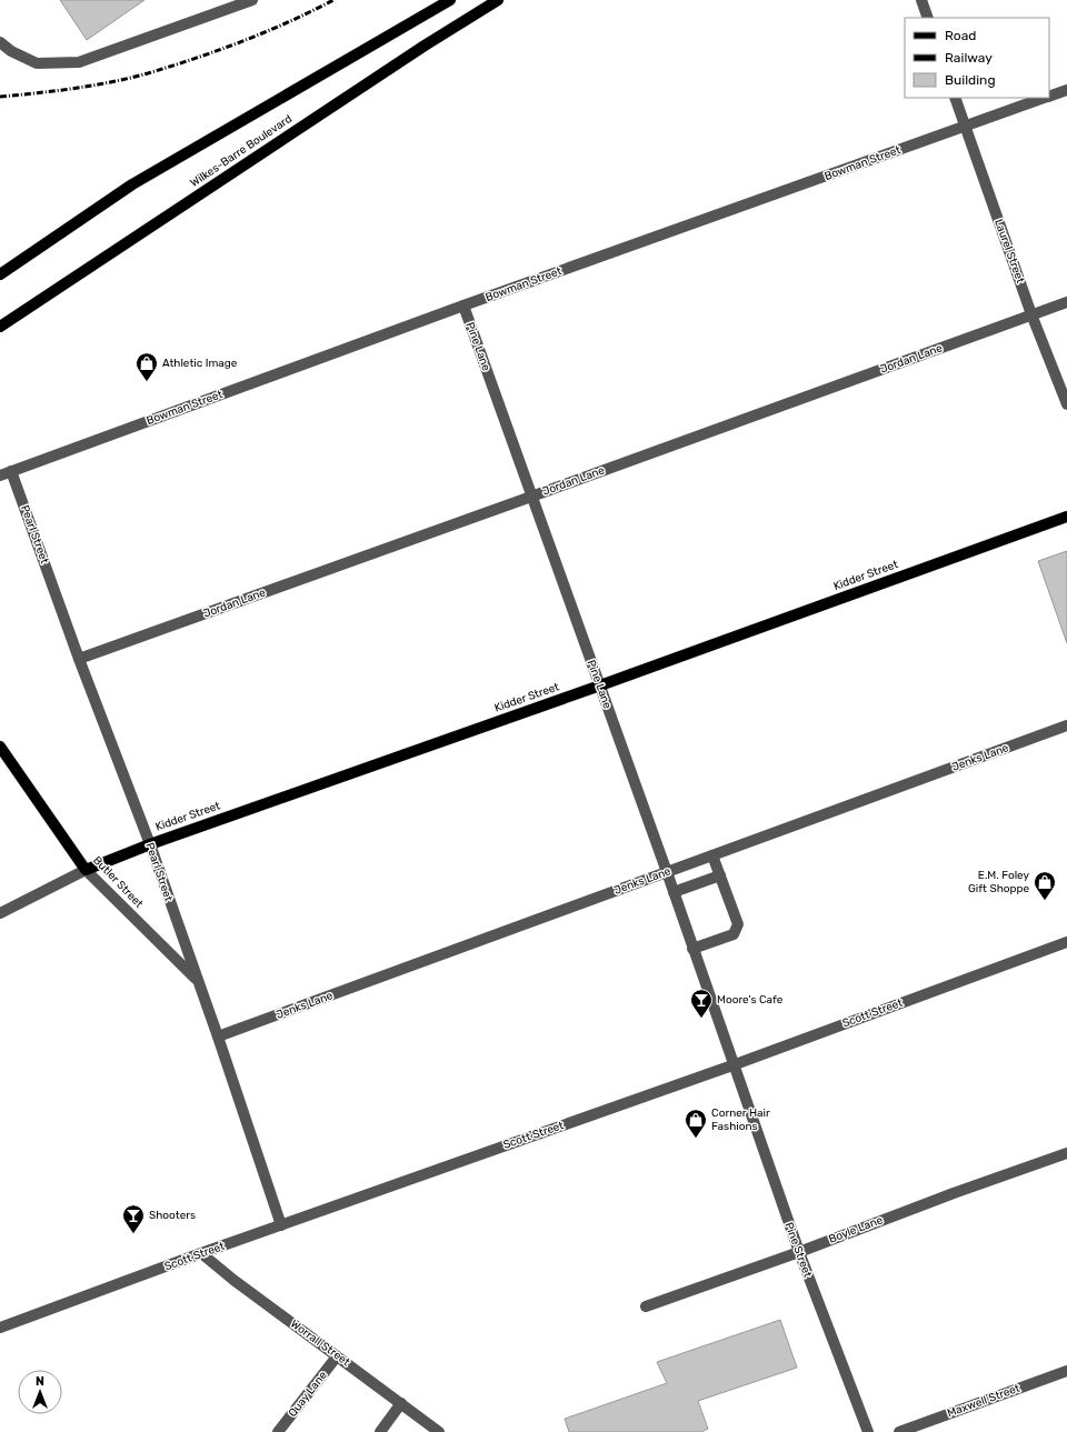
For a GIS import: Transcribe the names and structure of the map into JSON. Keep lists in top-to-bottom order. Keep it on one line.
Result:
{"streets":{"main road":["Wilkes-Barre Boulevard","Kidder Street","Butler Street"],"street":["Bowman Street","Laurel Street","Pine Lane","Jordan Lane","Pearl Street","Jenks Lane","Scott Street","Boyle Lane","Pine Street","Worrall Street","Quay Lane","Maxwell Street"]},"crossings":[["Bowman Street","Laurel Street"],["Bowman Street","Pine Lane"],["Bowman Street","Pearl Street"],["Laurel Street","Jordan Lane"],["Pine Lane","Jordan Lane"],["Pine Lane","Kidder Street"],["Pine Lane","Jenks Lane"],["Pine Lane","Scott Street"],["Pine Lane","Pine Street"],["Jordan Lane","Pearl Street"],["Pearl Street","Kidder Street"],["Pearl Street","Jenks Lane"],["Pearl Street","Butler Street"],["Pearl Street","Scott Street"],["Kidder Street","Butler Street"],["Scott Street","Pine Street"],["Scott Street","Worrall Street"],["Boyle Lane","Pine Street"],["Worrall Street","Quay Lane"]],"places":{"shop":["Athletic Image","E.M. Foley Gift Shoppe","Corner Hair Fashions"],"bar":["Moore's Cafe","Shooters"]},"legend":["Road","Railway","Building"],"north":"top"}
